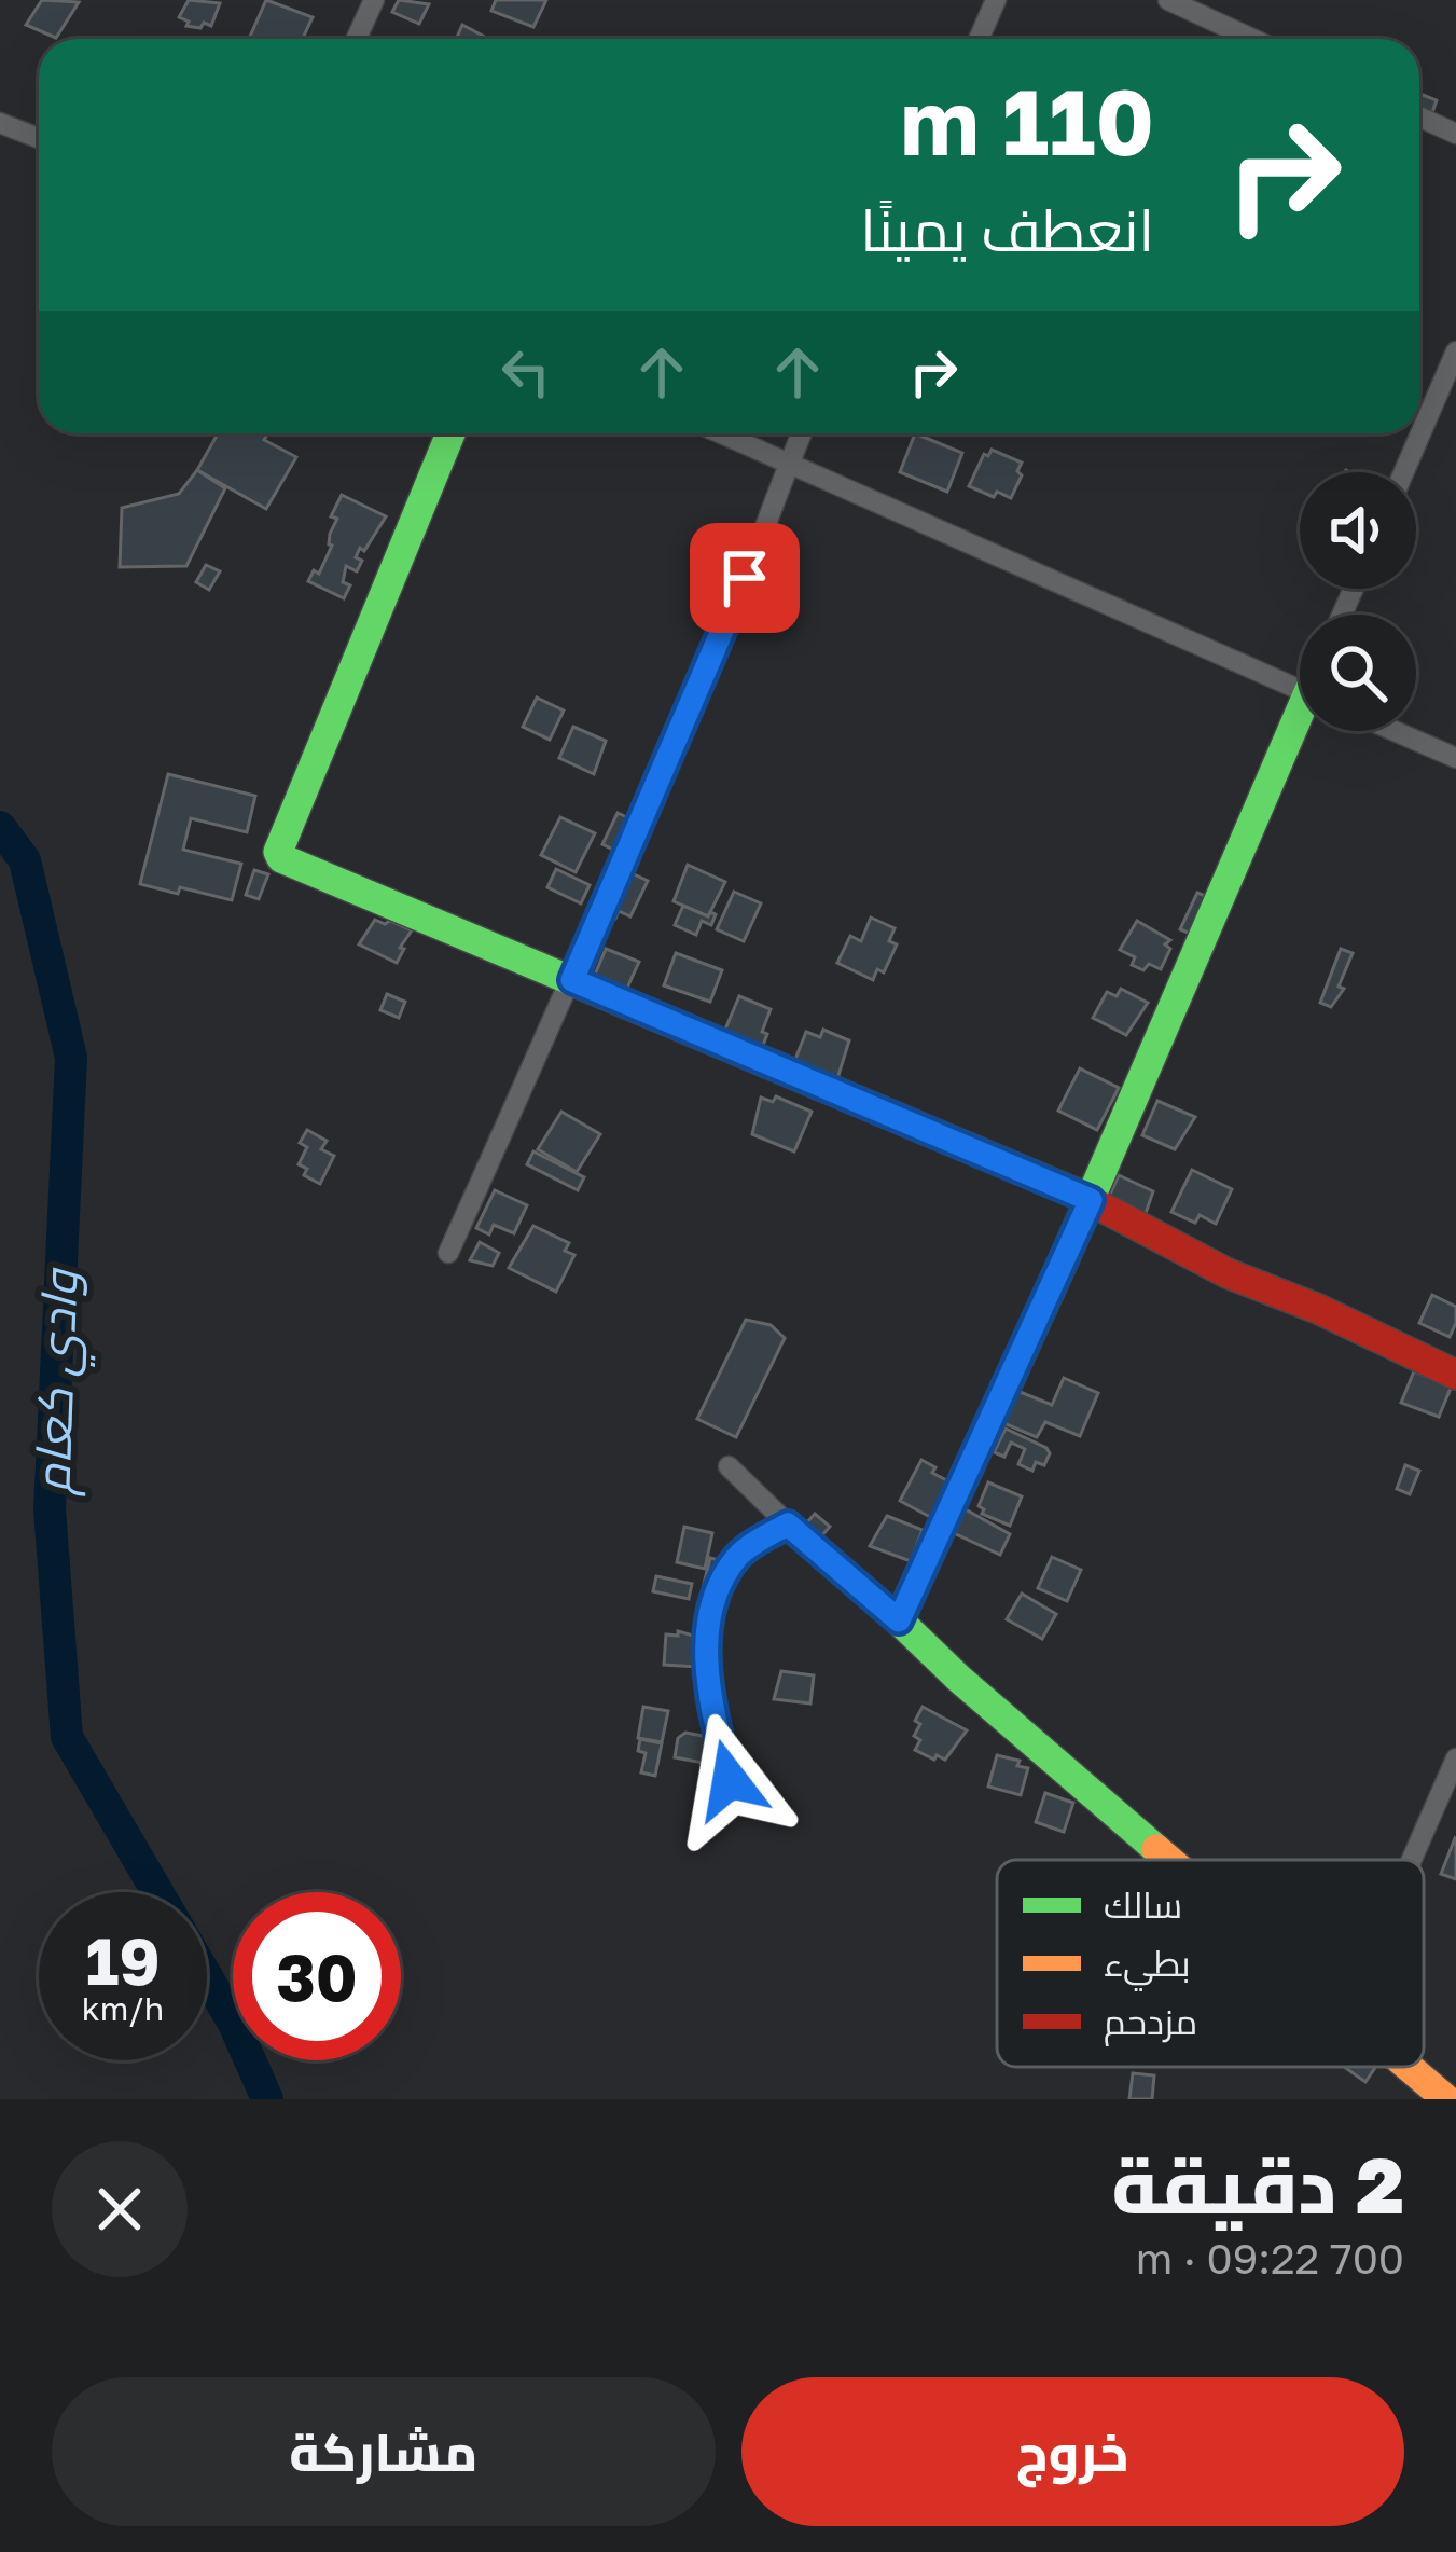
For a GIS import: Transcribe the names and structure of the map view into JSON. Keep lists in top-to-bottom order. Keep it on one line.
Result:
{"water":["وادي كعام"],"legend":["سالك","بطيء","مزدحم"],"page":{"turn":["110 m","انعطف يمينًا"],"speed":"19 km/h","limit":"30","heading":["2 دقيقة","700 m · 09:22"],"buttons":["خروج","مشاركة"]}}
